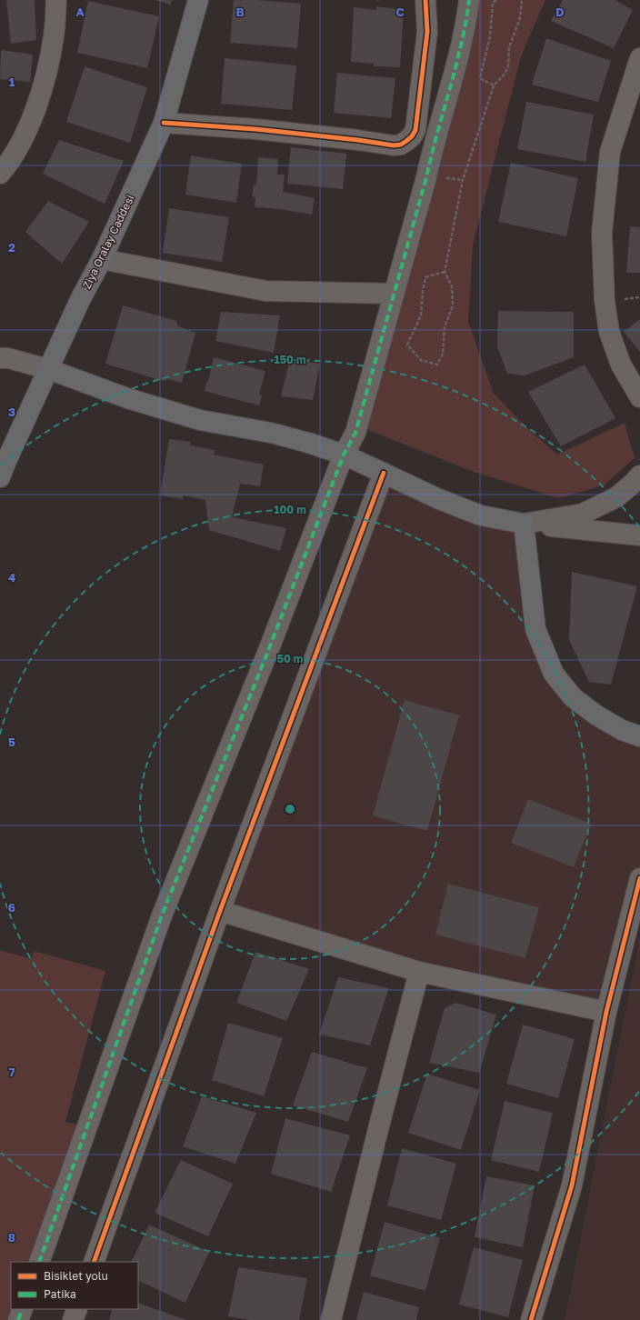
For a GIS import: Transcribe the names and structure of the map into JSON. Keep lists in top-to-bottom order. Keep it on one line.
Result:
{"streets":{"main road":["Ziya Oralay Caddesi"]},"legend":["Bisiklet yolu","Patika"],"grid":{"columns":["A","B","C","D"],"rows":["1","2","3","4","5","6","7","8"]},"rings":["150 m","100 m","50 m"]}
